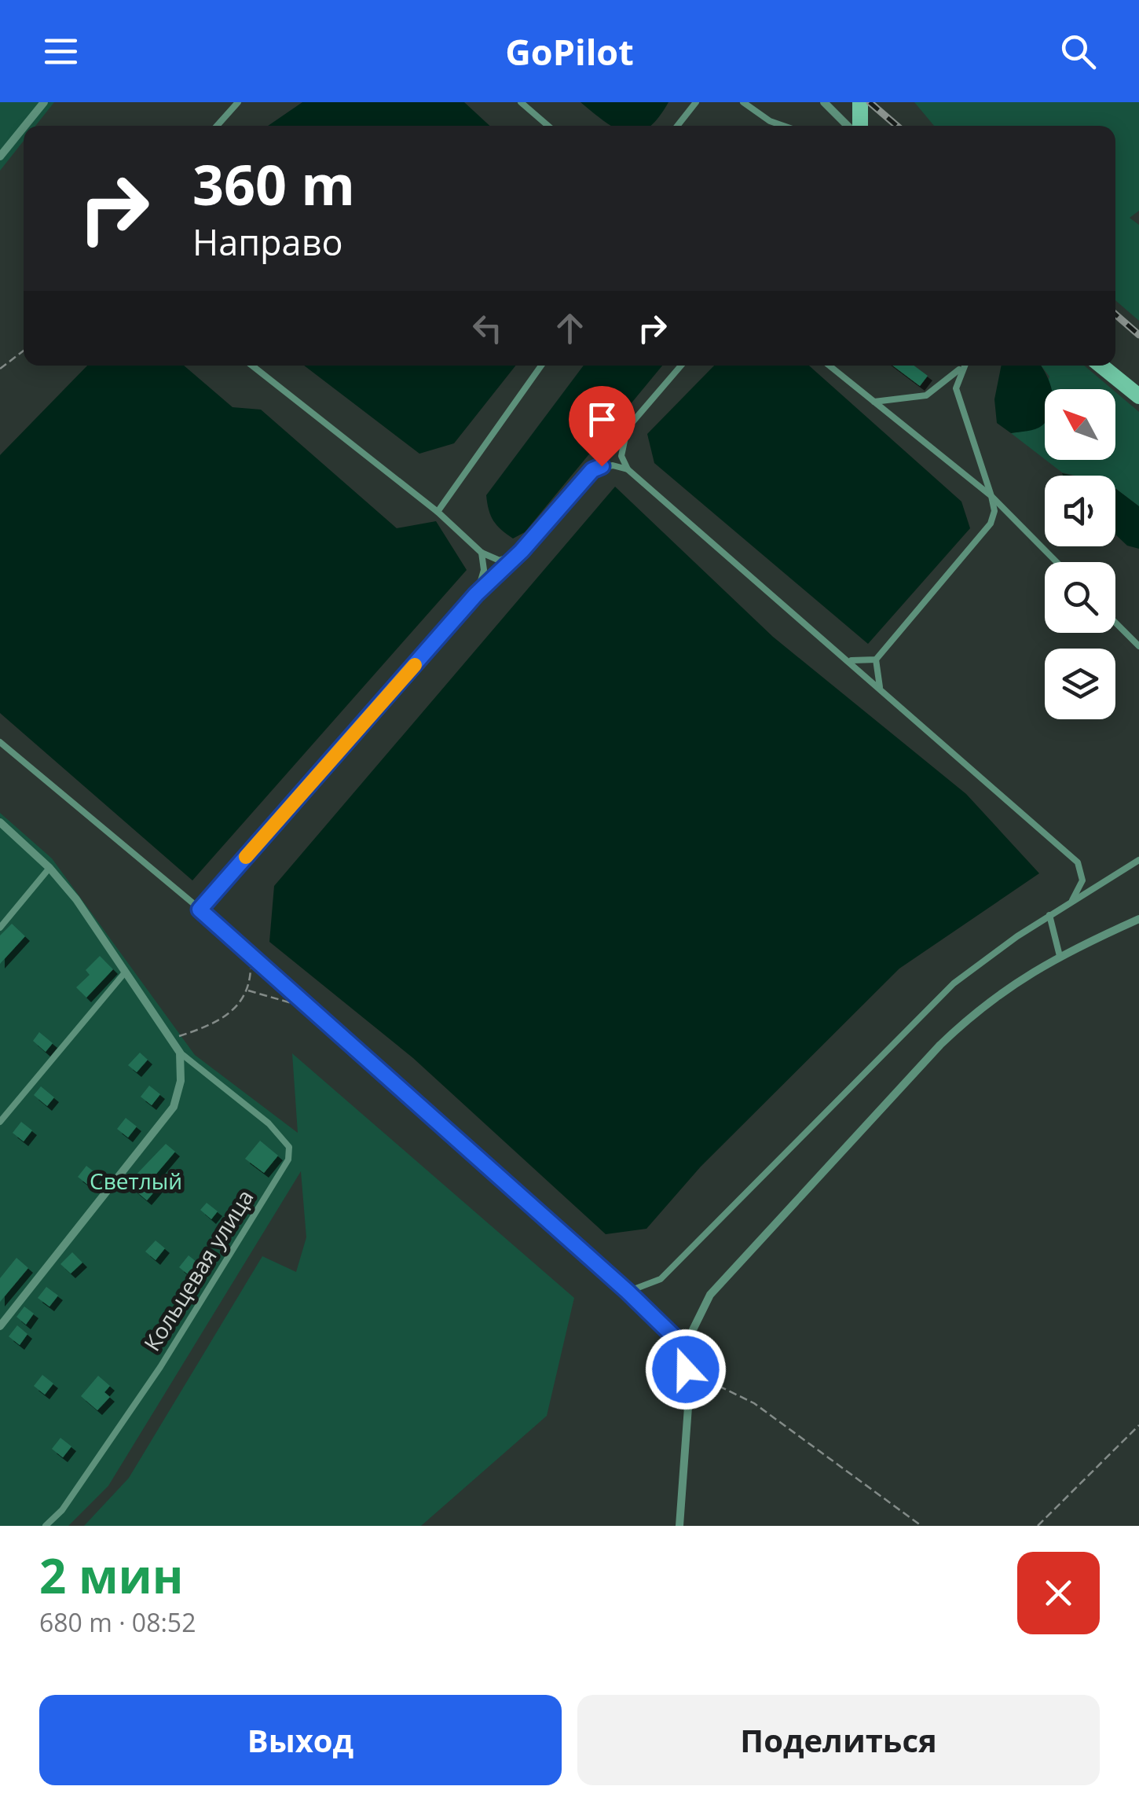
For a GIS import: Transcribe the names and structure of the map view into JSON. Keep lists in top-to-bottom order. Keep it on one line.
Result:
{"streets":{"lane":["Кольцевая улица"]},"parks":["Светлый"],"north":"top left","page":{"header":"GoPilot","turn":["360 m","Направо"],"heading":["2 мин","680 m · 08:52"],"buttons":["Выход","Поделиться"]}}
